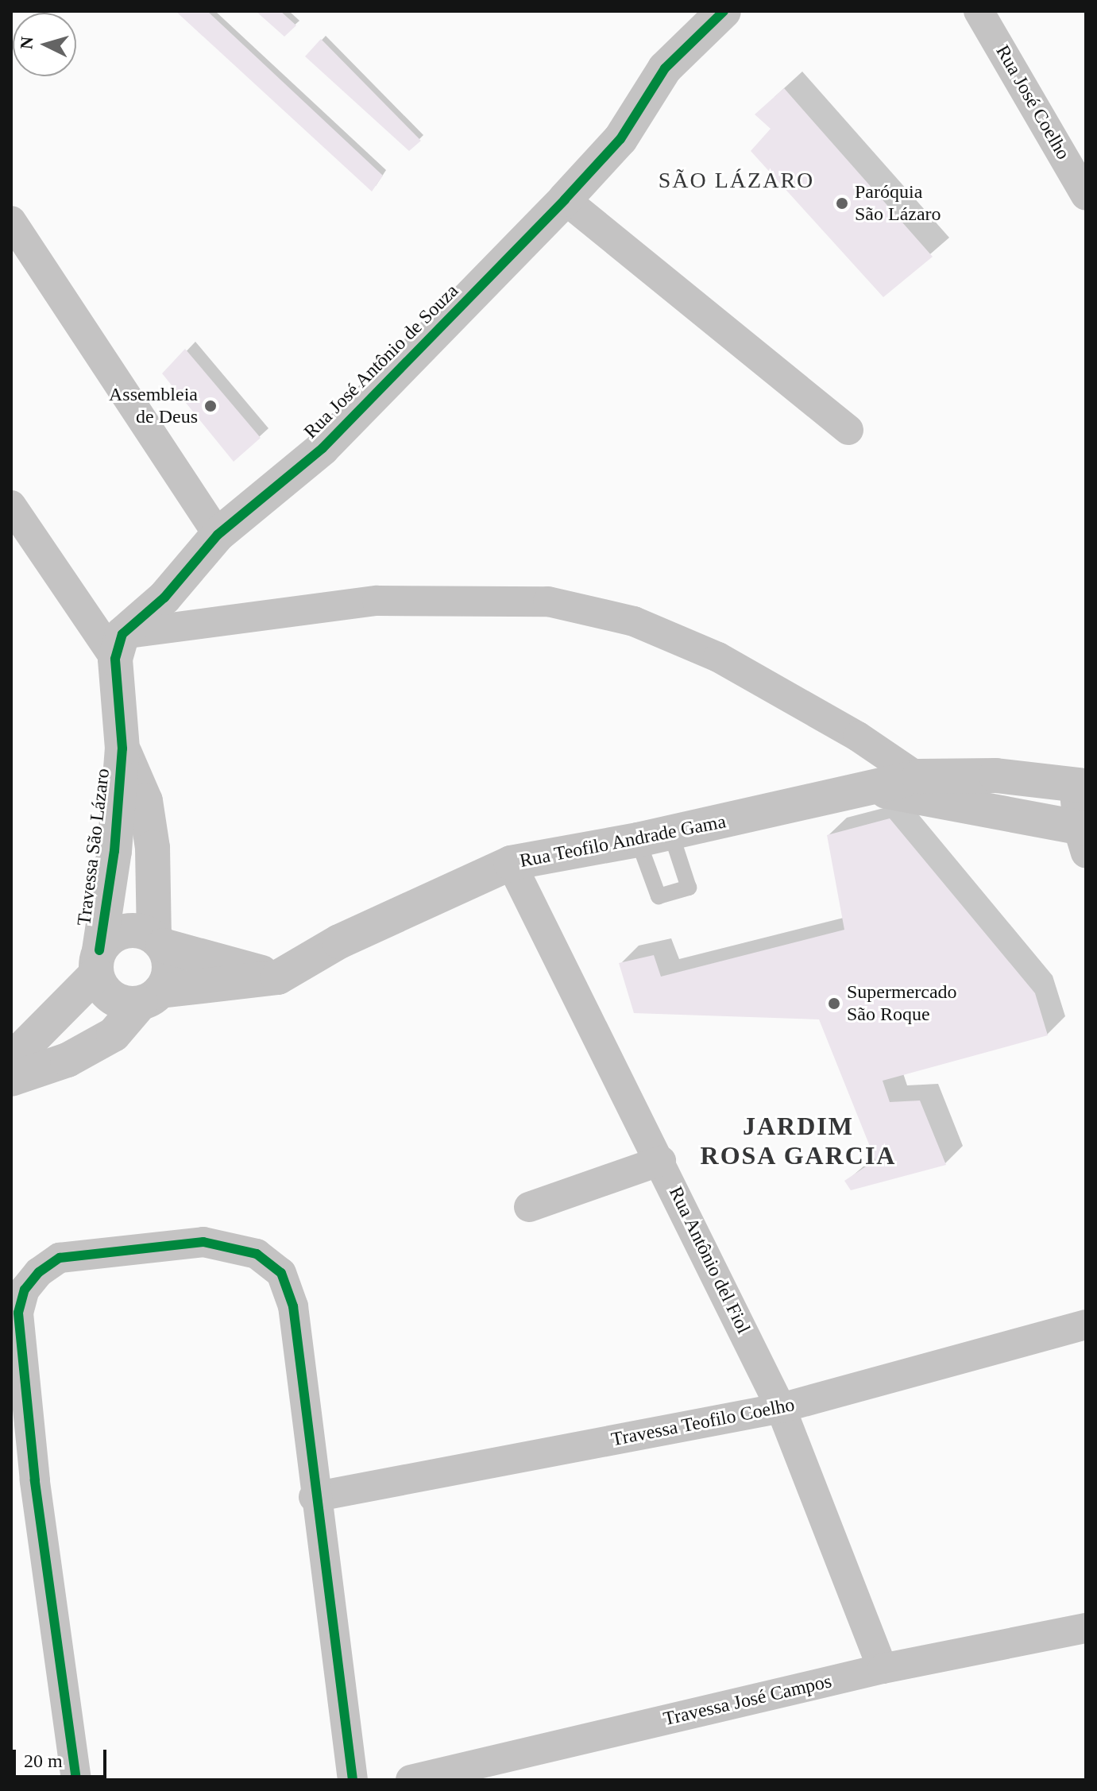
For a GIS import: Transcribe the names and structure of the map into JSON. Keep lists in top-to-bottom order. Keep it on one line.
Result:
{"streets":{"street":["Rua José Coelho","Rua José Antônio de Souza","Rua Teofilo Andrade Gama","Travessa São Lázaro","Rua Antônio del Fiol","Travessa Teofilo Coelho","Travessa José Campos"]},"crossings":[["Rua Teofilo Andrade Gama","Travessa São Lázaro"],["Rua Teofilo Andrade Gama","Rua Antônio del Fiol"],["Rua Antônio del Fiol","Travessa Teofilo Coelho"],["Rua Antônio del Fiol","Travessa José Campos"]],"districts":["SÃO LÁZARO","JARDIM ROSA GARCIA"],"places":["Paróquia São Lázaro","Assembleia de Deus","Supermercado São Roque"],"scale_bar":"20 m","north":"left"}
